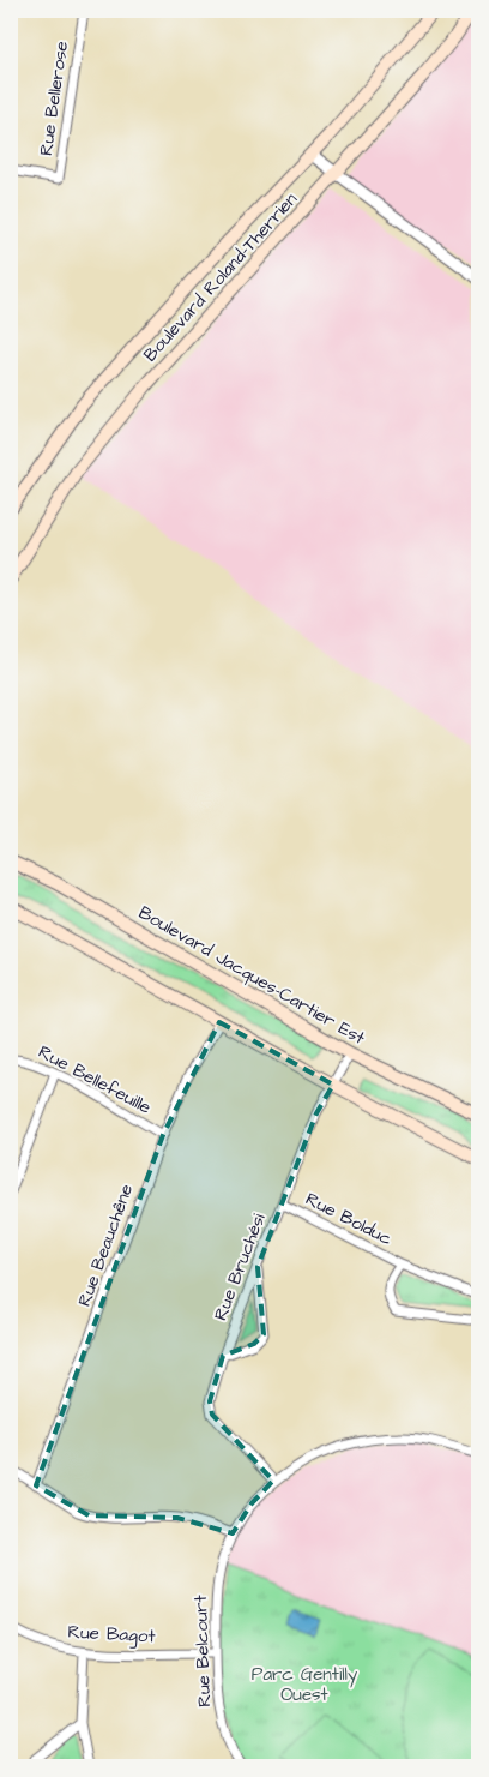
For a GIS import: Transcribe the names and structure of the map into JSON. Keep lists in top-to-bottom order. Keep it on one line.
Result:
{"streets":{"main road":["Boulevard Roland-Therrien","Boulevard Jacques-Cartier Est"],"street":["Rue Bellerose","Rue Bellefeuille","Rue Bolduc","Rue Beauchêne","Rue Bruchési","Rue Bagot","Rue Belcourt"]},"crossings":[["Boulevard Jacques-Cartier Est","Rue Bruchési"],["Rue Bellefeuille","Rue Beauchêne"],["Rue Bolduc","Rue Bruchési"],["Rue Bruchési","Rue Belcourt"],["Rue Bagot","Rue Belcourt"]],"parks":["Parc Gentilly Ouest"]}
